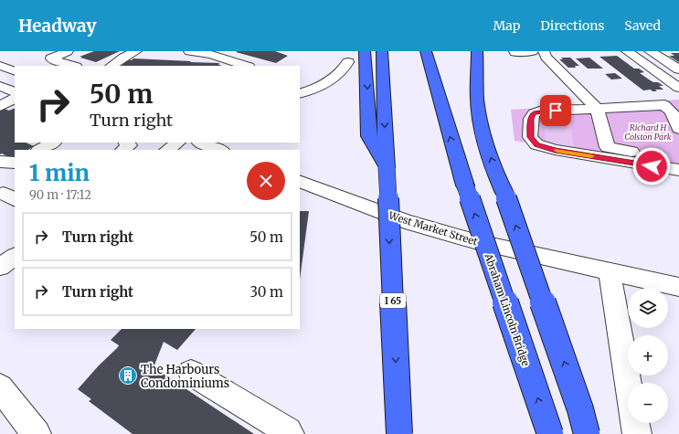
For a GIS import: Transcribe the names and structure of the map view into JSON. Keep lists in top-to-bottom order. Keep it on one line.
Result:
{"streets":{"highway":["I 65","Abraham Lincoln Bridge"],"street":["West Market Street"]},"parks":["Richard H Colston Park"],"places":{"building":["The Harbours Condominiums"]},"page":{"header":"Headway","nav":["Map","Directions","Saved"],"turn":["50 m","Turn right"],"heading":["1 min","90 m · 17:12"],"list":[{"name":"Turn right","value":"50 m"},{"name":"Turn right","value":"30 m"}],"map_buttons":["+","−"]}}
